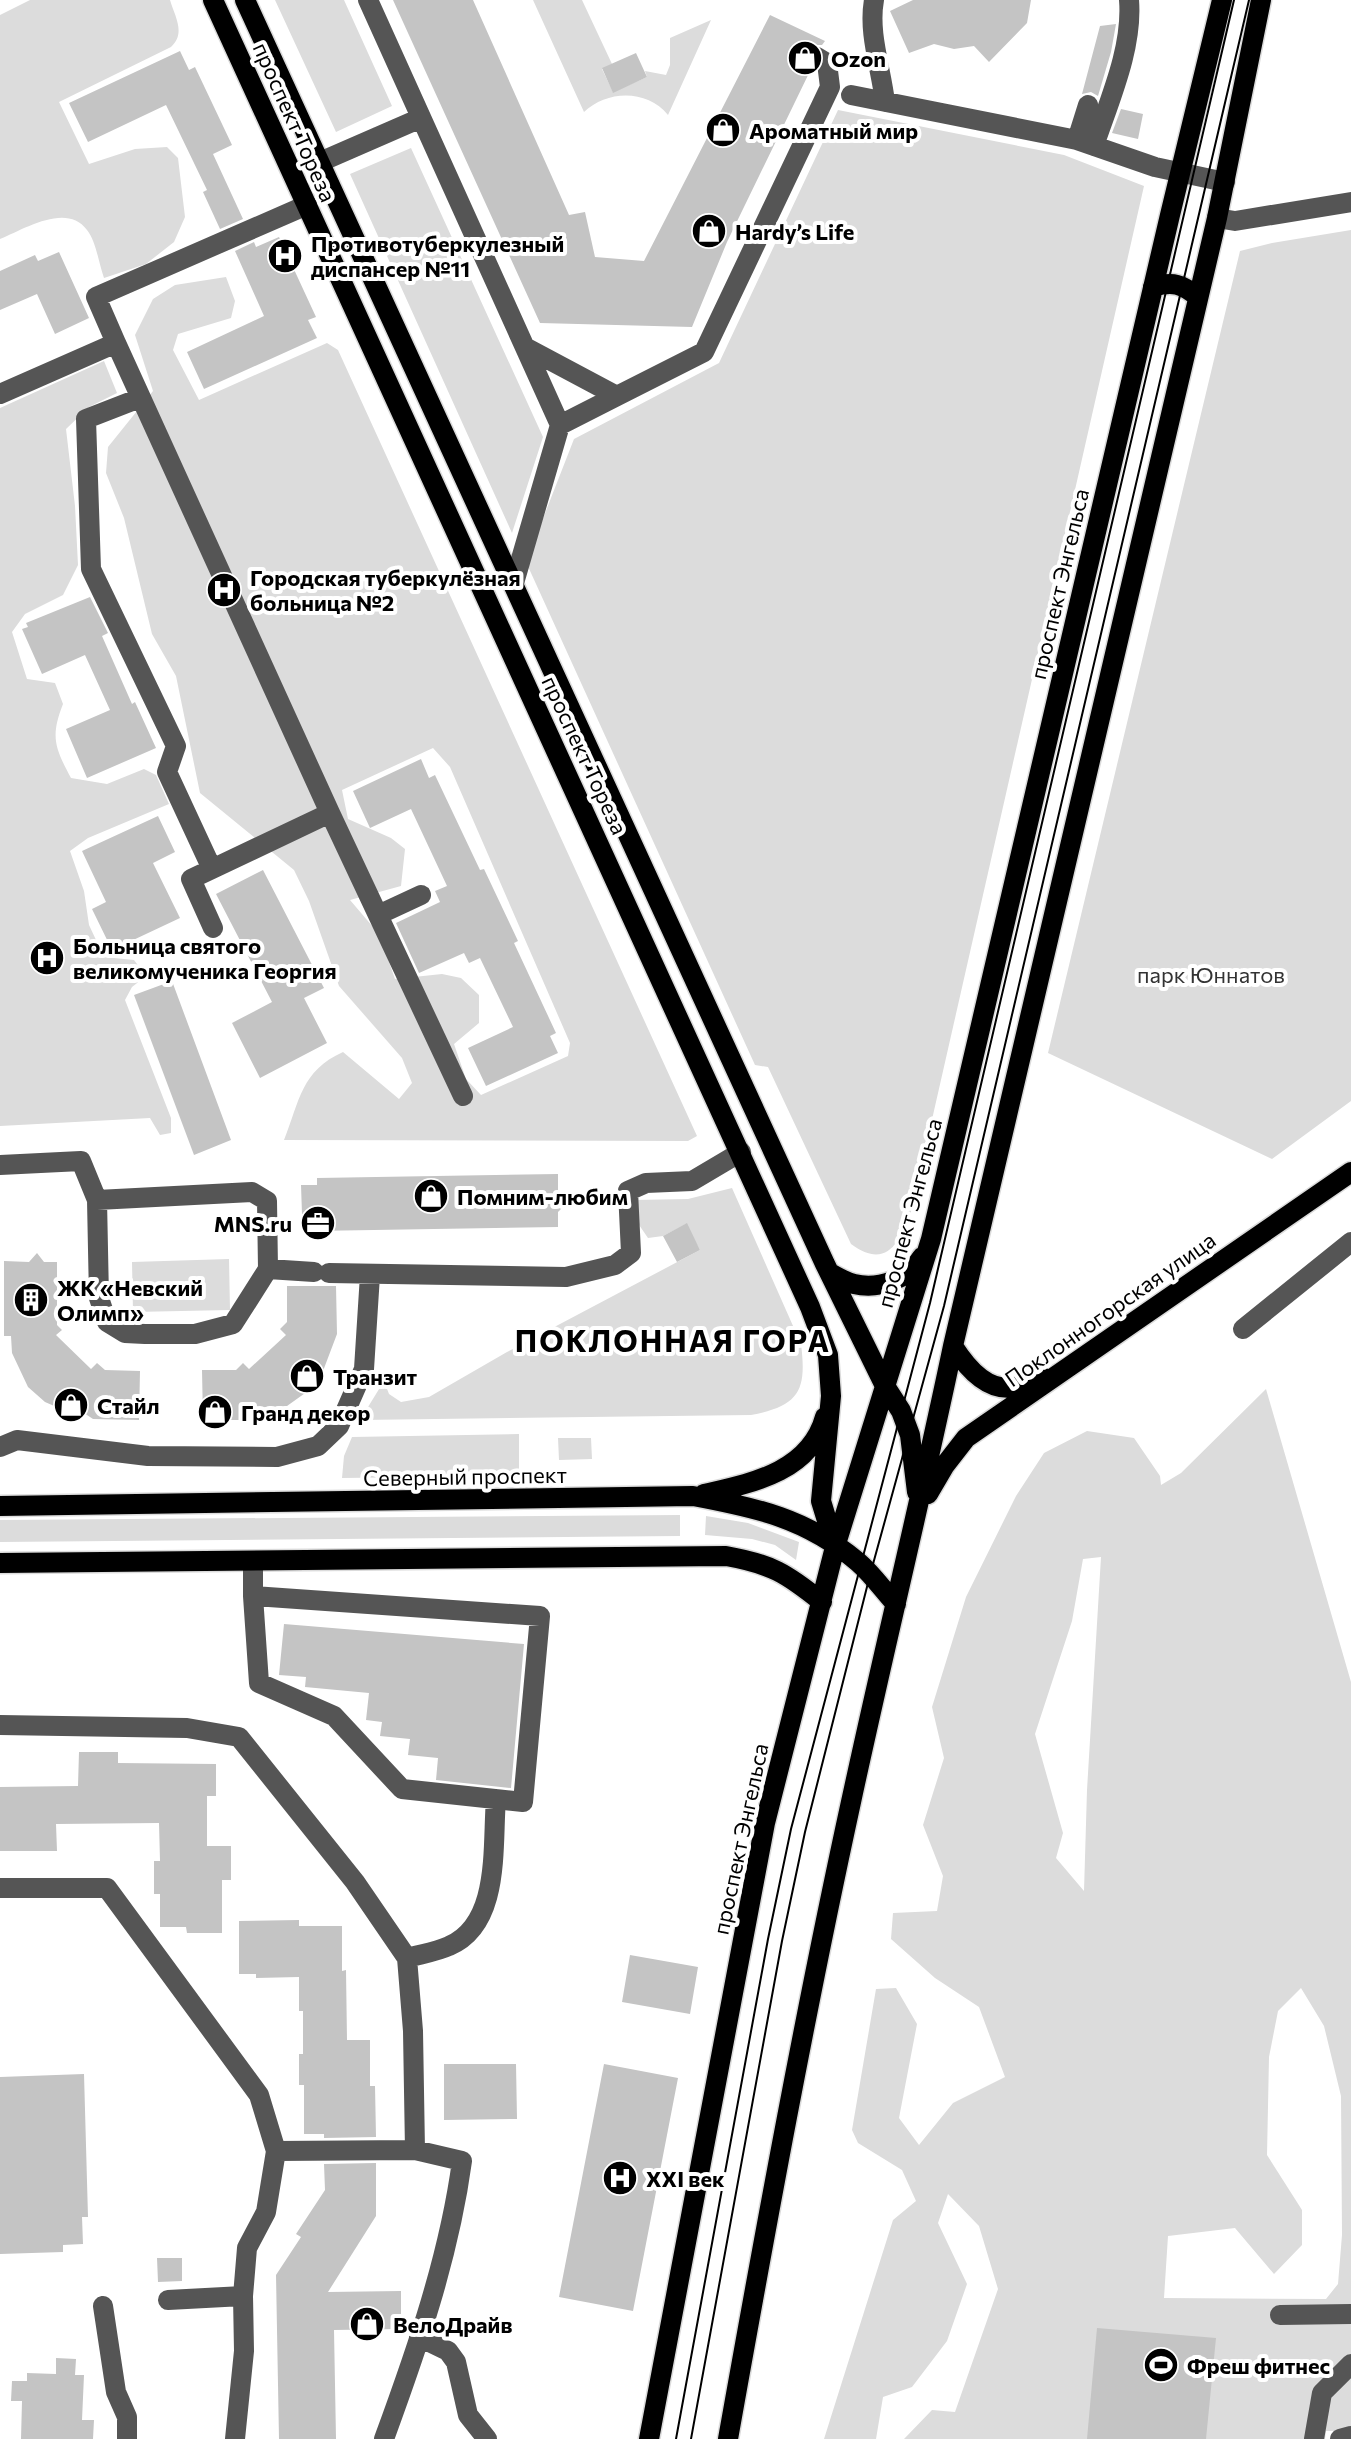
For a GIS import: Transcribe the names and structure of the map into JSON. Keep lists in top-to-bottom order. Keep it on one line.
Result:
{"streets":{"main road":["проспект Тореза","проспект Энгельса","Поклонногорская улица","Северный проспект"]},"crossings":[["проспект Тореза","проспект Энгельса"],["проспект Тореза","Поклонногорская улица"],["проспект Тореза","Северный проспект"],["проспект Энгельса","Северный проспект"]],"districts":["ПОКЛОННАЯ ГОРА"],"parks":["парк Юннатов"],"places":{"shop":["Ozon","Ароматный мир","Hardy’s Life","Помним-любим","Транзит","Стайл","Гранд декор","ВелоДрайв"],"hospital":["Противотуберкулезный диспансер №11","Городская туберкулёзная больница №2","Больница святого великомученика Георгия","XXI век"],"office":["MNS.ru"],"building":["ЖК «Невский Олимп»"],"sports":["Фреш фитнес"]}}
